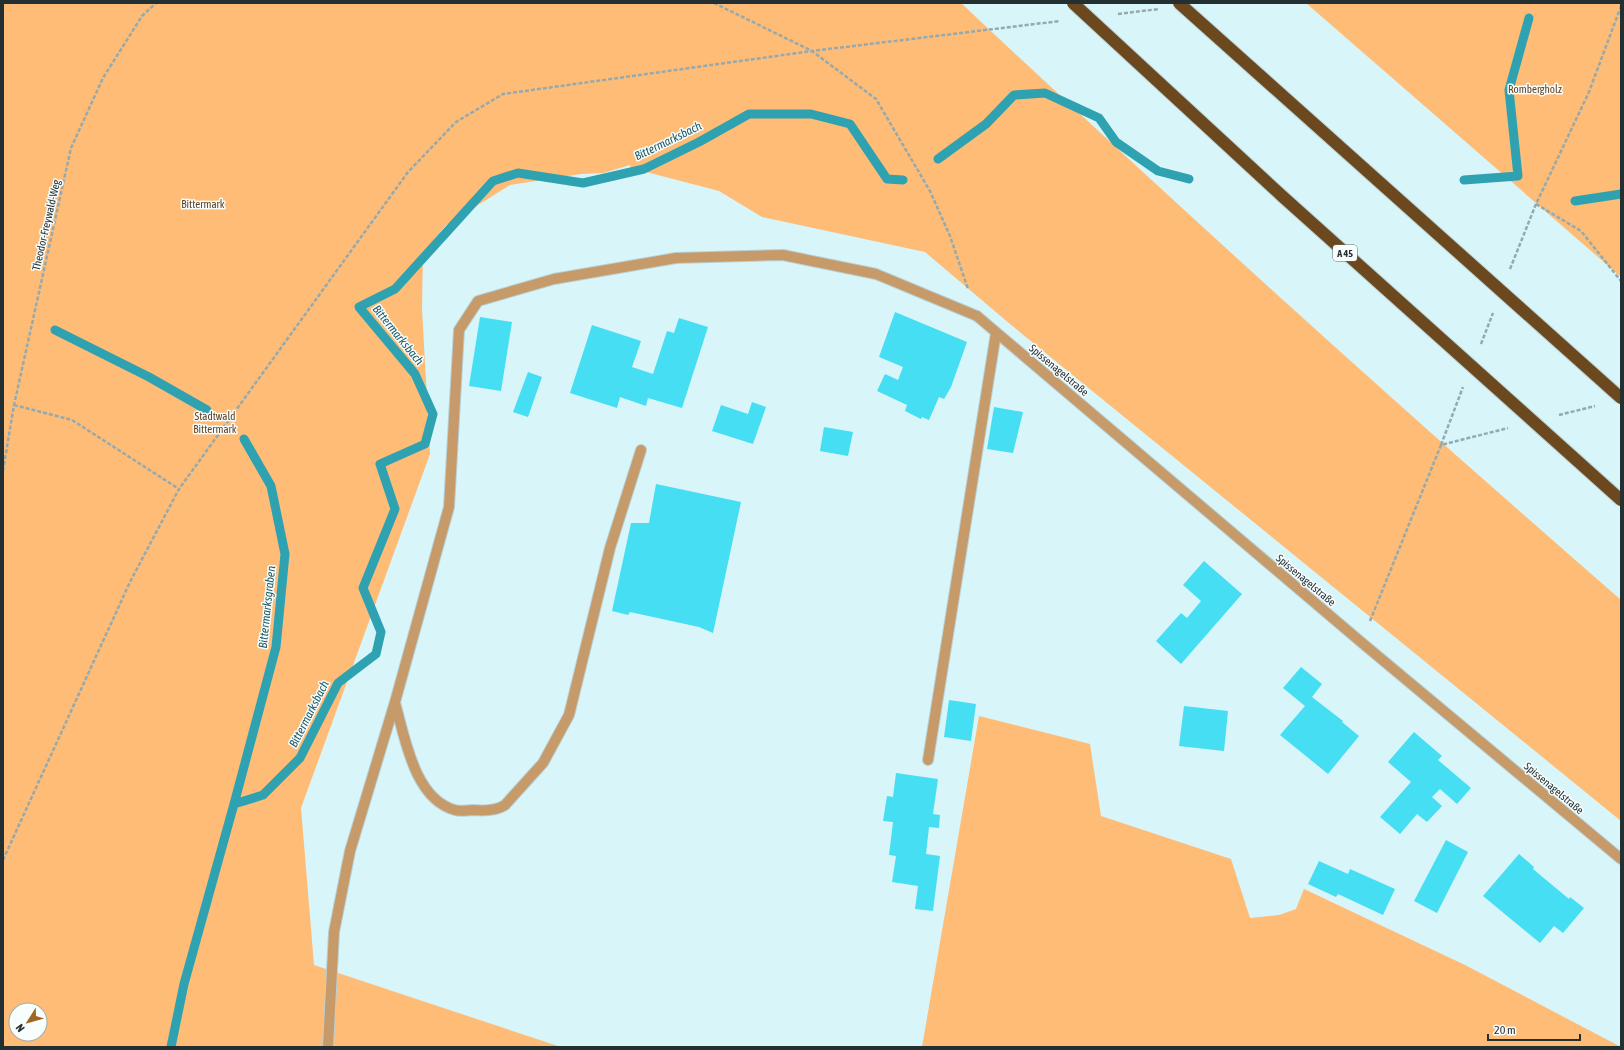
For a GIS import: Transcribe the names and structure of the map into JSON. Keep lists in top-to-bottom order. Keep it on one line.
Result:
{"streets":{"highway":["A 45"],"street":["Spissenagelstraße"],"path":["Theodor-Freywald-Weg"]},"water":["Bittermarksbach","Bittermarksgraben"],"parks":["Rombergholz","Bittermark","Stadtwald Bittermark"],"scale_bar":"20 m","north":"bottom left"}
